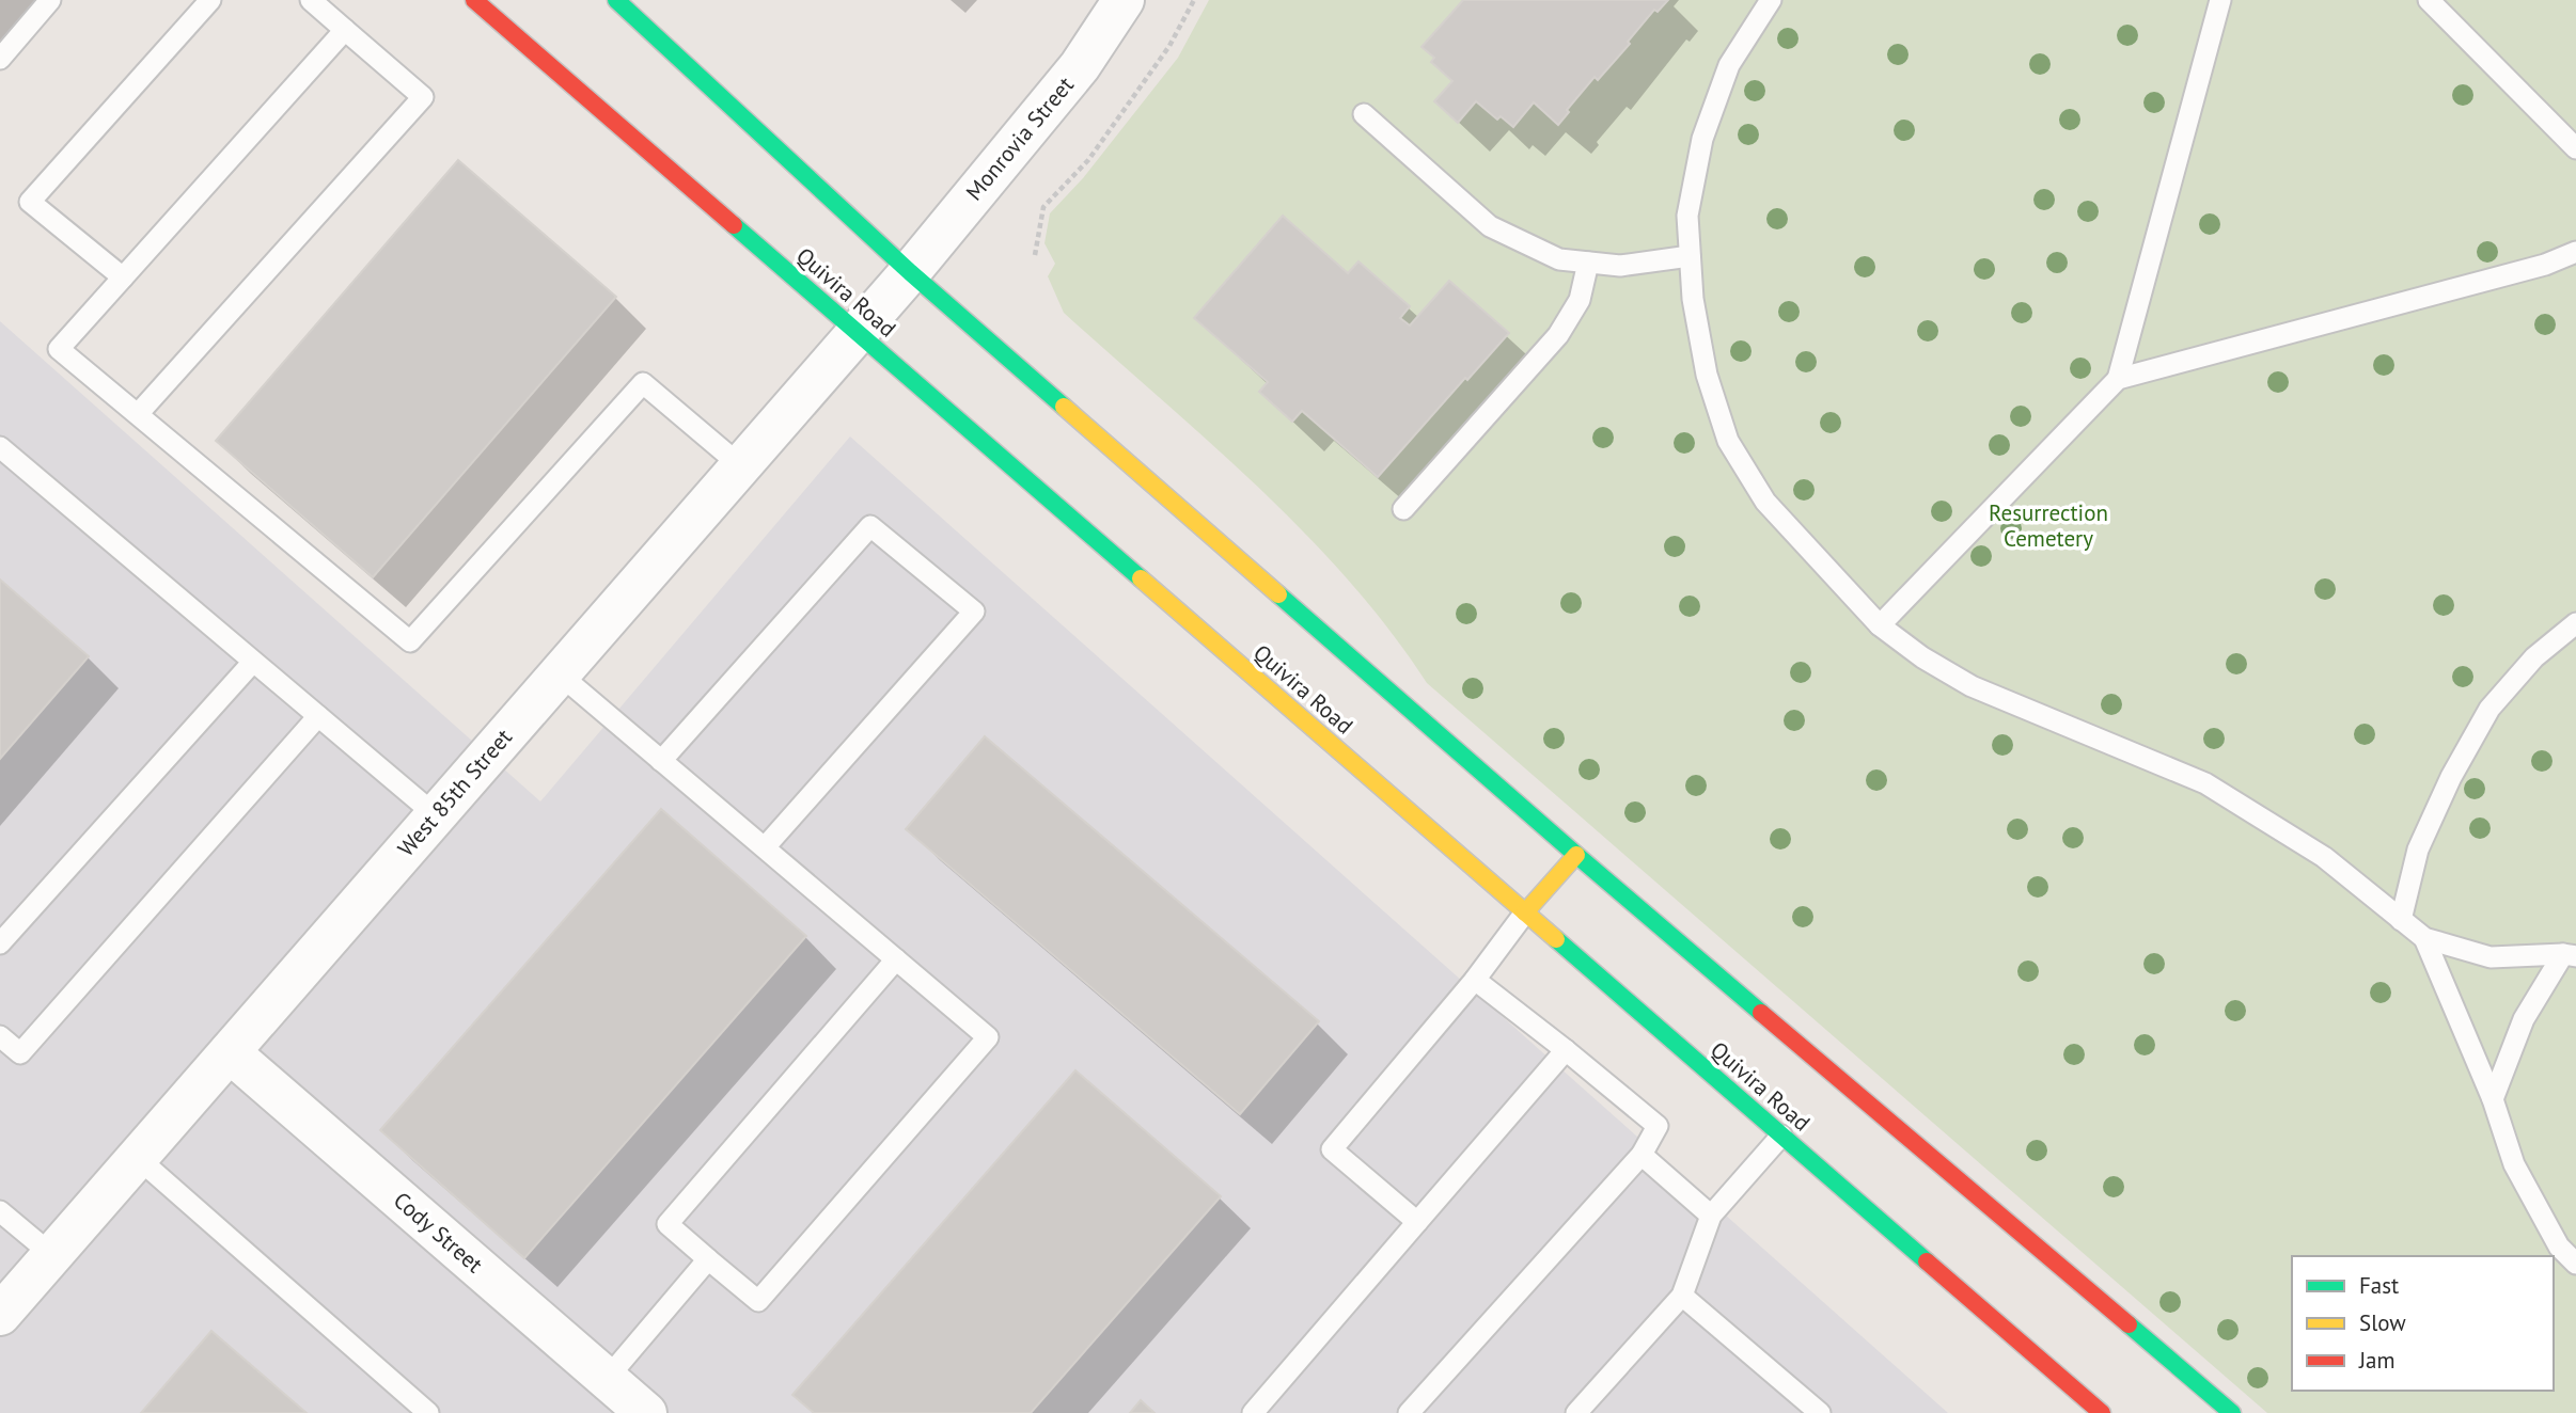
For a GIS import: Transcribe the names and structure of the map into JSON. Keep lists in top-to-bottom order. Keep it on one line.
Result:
{"streets":{"main road":["Quivira Road"],"street":["Monrovia Street","West 85th Street","Cody Street"]},"crossings":[["Monrovia Street","West 85th Street"],["Quivira Road","West 85th Street"],["West 85th Street","Cody Street"]],"parks":["Resurrection Cemetery"],"legend":["Fast","Slow","Jam"]}
